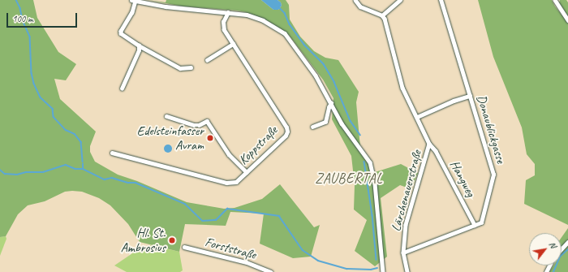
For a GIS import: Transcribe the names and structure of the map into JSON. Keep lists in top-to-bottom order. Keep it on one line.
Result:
{"streets":{"street":["Donaublickgasse","Koppstraße","Hangweg","Lärchenauerstraße","Forststraße"]},"crossings":[["Donaublickgasse","Hangweg"],["Hangweg","Lärchenauerstraße"]],"districts":["ZAUBERTAL"],"places":["Edelsteinfasser Avram","Hl. St. Ambrosius"],"scale_bar":"100 m","north":"top right"}
